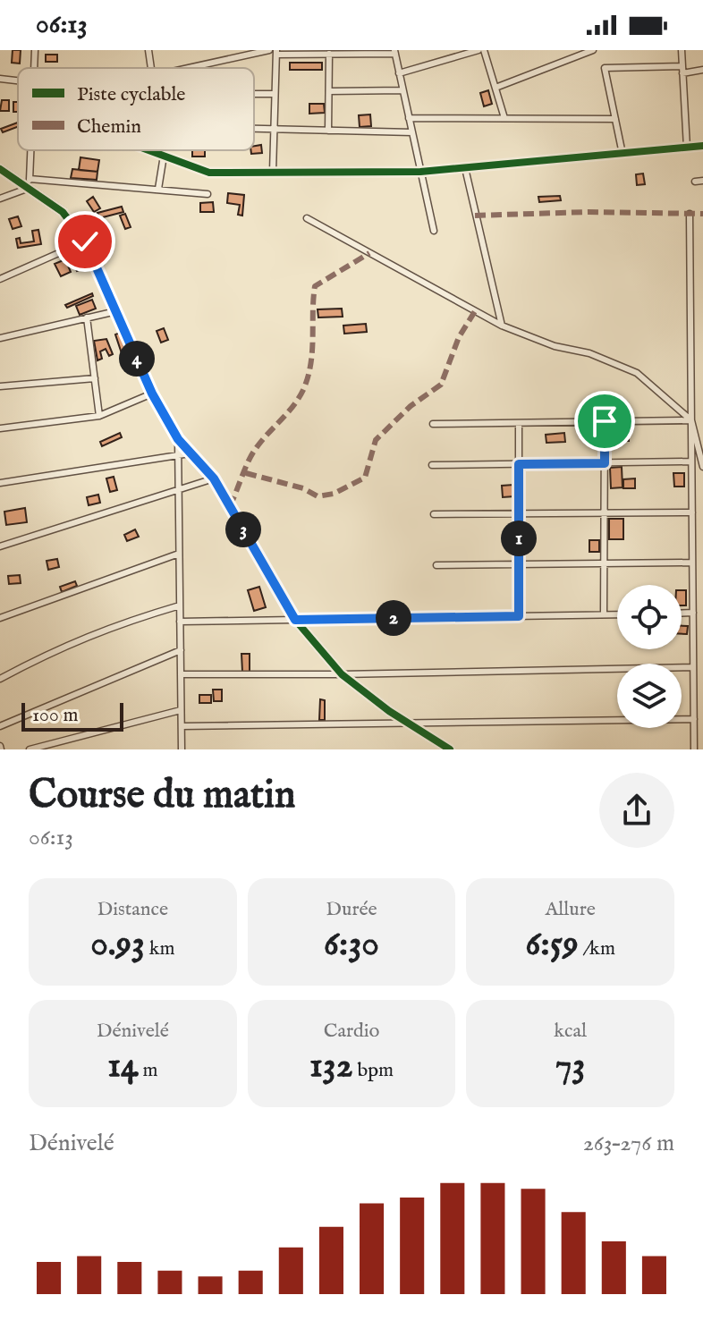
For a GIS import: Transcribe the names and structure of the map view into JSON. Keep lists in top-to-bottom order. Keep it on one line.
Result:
{"legend":["Piste cyclable","Chemin"],"scale_bar":"100 m","page":{"status":"06:13","pins":["4","3","1","2"],"scale":"100 m","heading":["Course du matin","06:13"],"stats":[["Distance","0.93 km"],["Durée","6:30"],["Allure","6:59 /km"],["Dénivelé","14 m"],["Cardio","132 bpm"],["kcal","73"]],"chart":["Dénivelé","263–276 m"]}}
